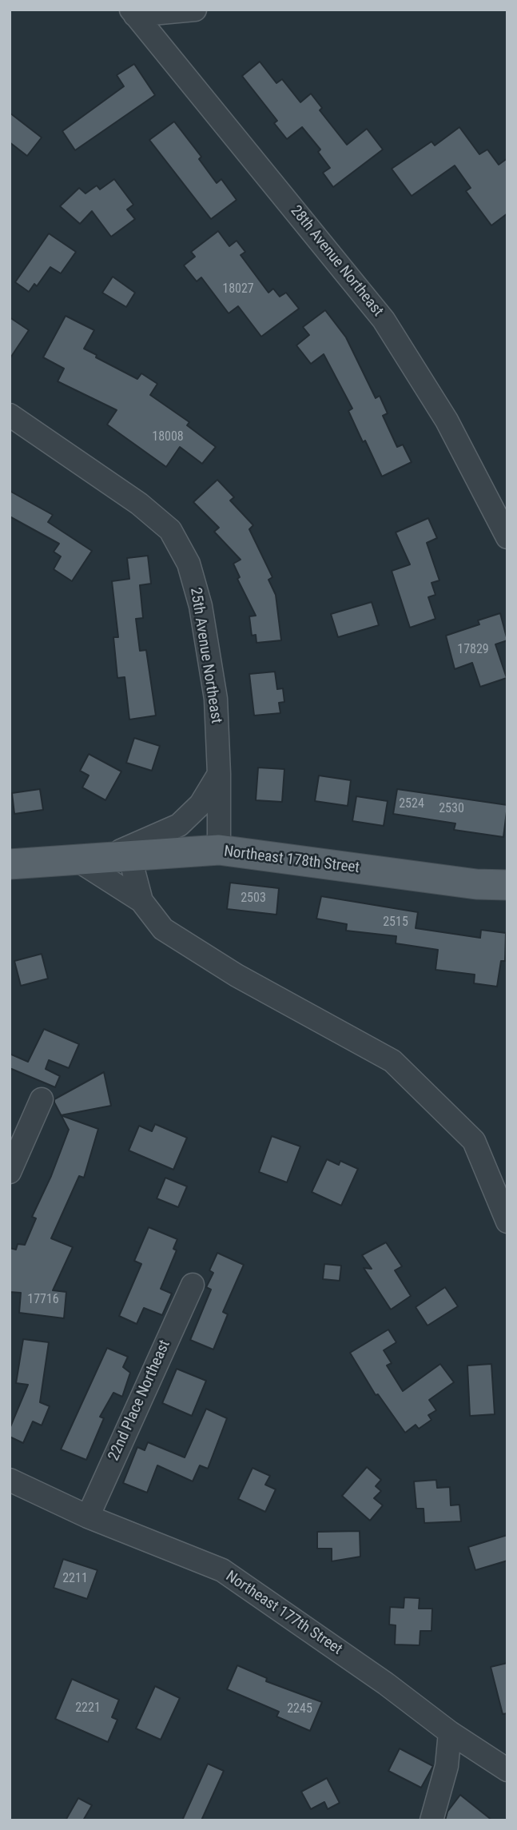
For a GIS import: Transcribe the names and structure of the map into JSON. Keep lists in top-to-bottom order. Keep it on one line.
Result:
{"streets":{"main road":["Northeast 178th Street"],"street":["28th Avenue Northeast","25th Avenue Northeast","22nd Place Northeast","Northeast 177th Street"]},"crossings":[["25th Avenue Northeast","Northeast 178th Street"],["22nd Place Northeast","Northeast 177th Street"]],"house_numbers":["18027","18008","17829","2524","2530","2503","2515","17716","2211","2221","2245"]}
